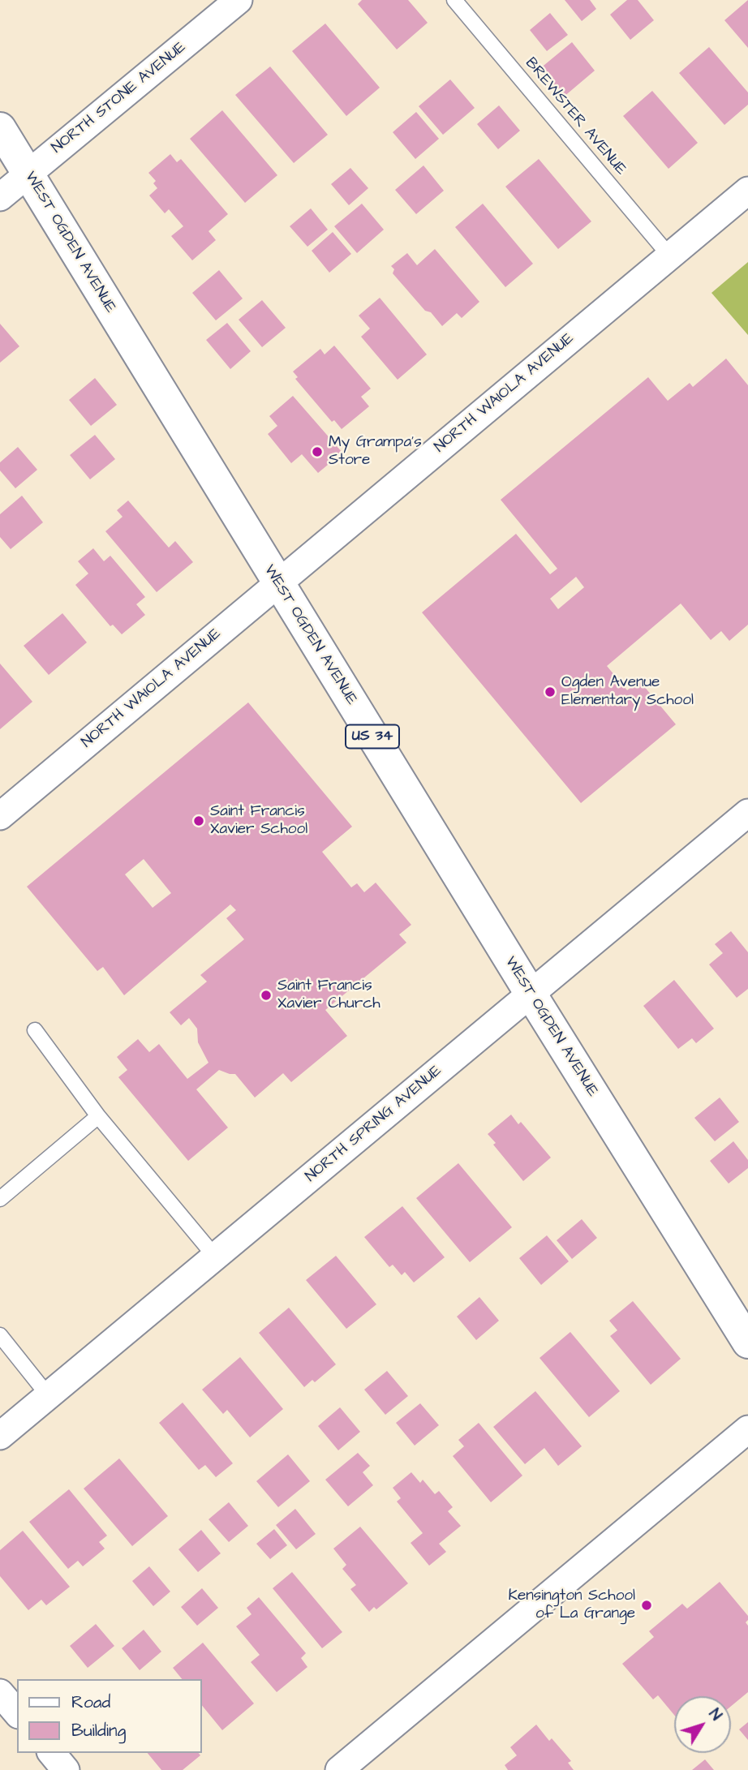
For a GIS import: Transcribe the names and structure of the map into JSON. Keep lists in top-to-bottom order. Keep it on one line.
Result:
{"streets":{"main road":["WEST OGDEN AVENUE","US 34"],"street":["NORTH STONE AVENUE","NORTH WAIOLA AVENUE","NORTH SPRING AVENUE"],"lane":["BREWSTER AVENUE"]},"crossings":[["NORTH STONE AVENUE","WEST OGDEN AVENUE"],["BREWSTER AVENUE","NORTH WAIOLA AVENUE"],["WEST OGDEN AVENUE","NORTH WAIOLA AVENUE"],["WEST OGDEN AVENUE","NORTH SPRING AVENUE"]],"places":["My Grampa's Store","Ogden Avenue Elementary School","Saint Francis Xavier School","Saint Francis Xavier Church","Kensington School of La Grange"],"legend":["Road","Building"],"north":"top right"}
